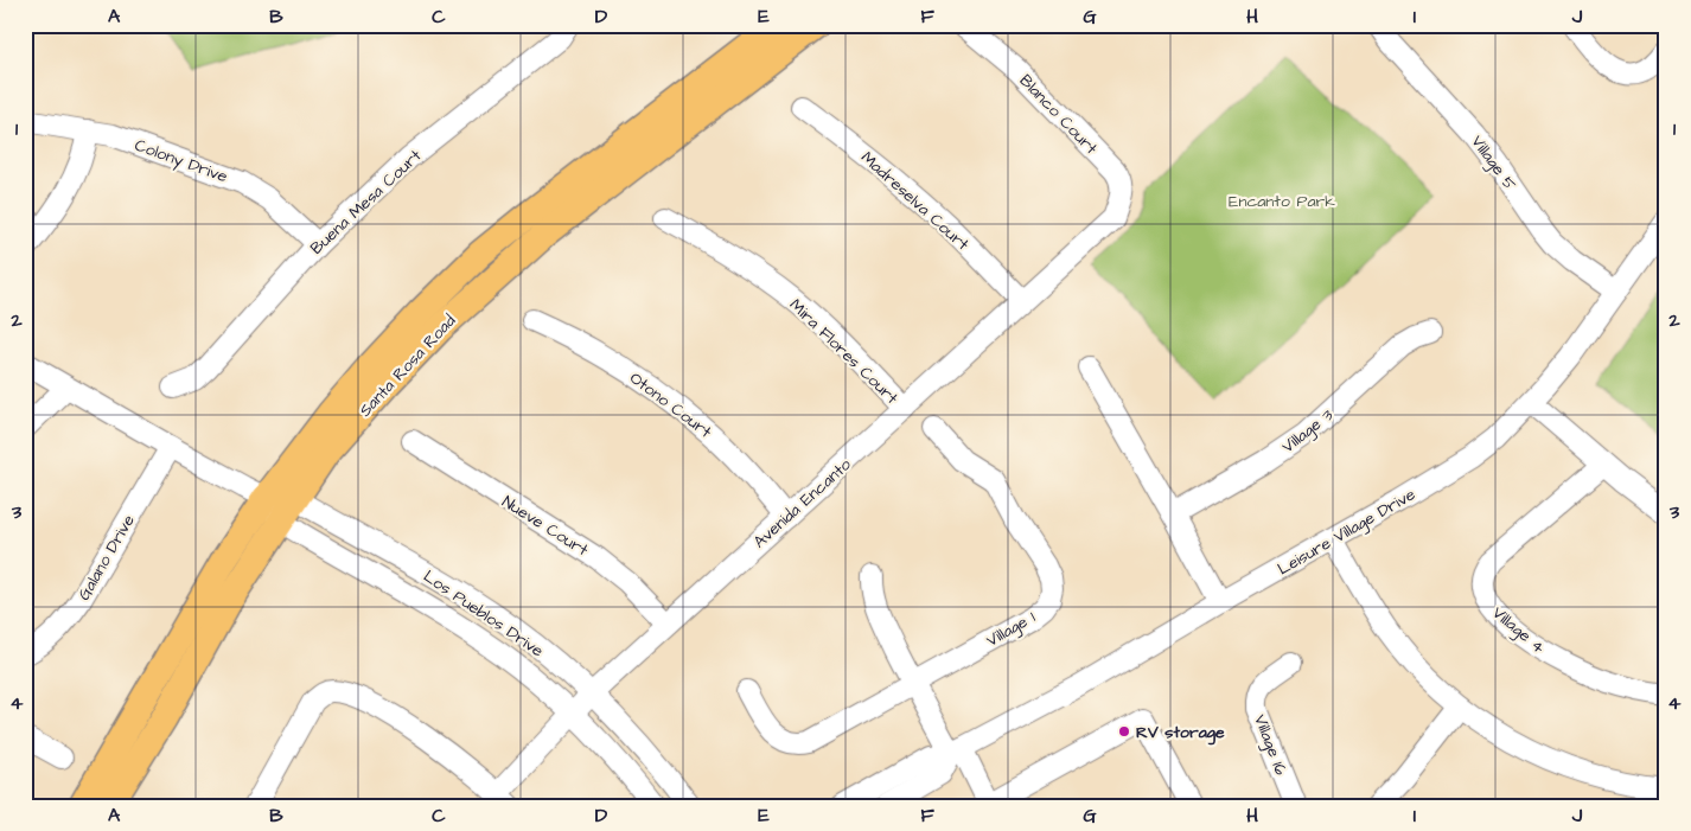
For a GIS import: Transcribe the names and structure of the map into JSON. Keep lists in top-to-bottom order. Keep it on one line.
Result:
{"streets":{"main road":["Santa Rosa Road"],"street":["Blanco Court","Colony Drive","Village 5","Madreselva Court","Buena Mesa Court","Mira Flores Court","Otono Court","Village 3","Avenida Encanto","Nueve Court","Leisure Village Drive","Galano Drive","Los Pueblos Drive","Village 1","Village 4","Village 16"]},"crossings":[["Blanco Court","Avenida Encanto"],["Colony Drive","Buena Mesa Court"],["Village 5","Leisure Village Drive"],["Madreselva Court","Avenida Encanto"],["Mira Flores Court","Avenida Encanto"],["Santa Rosa Road","Los Pueblos Drive"],["Otono Court","Avenida Encanto"],["Avenida Encanto","Nueve Court"],["Avenida Encanto","Los Pueblos Drive"],["Galano Drive","Los Pueblos Drive"]],"parks":["Encanto Park"],"places":["RV storage"],"grid":{"columns":["A","B","C","D","E","F","G","H","I","J"],"rows":["1","2","3","4"]}}
